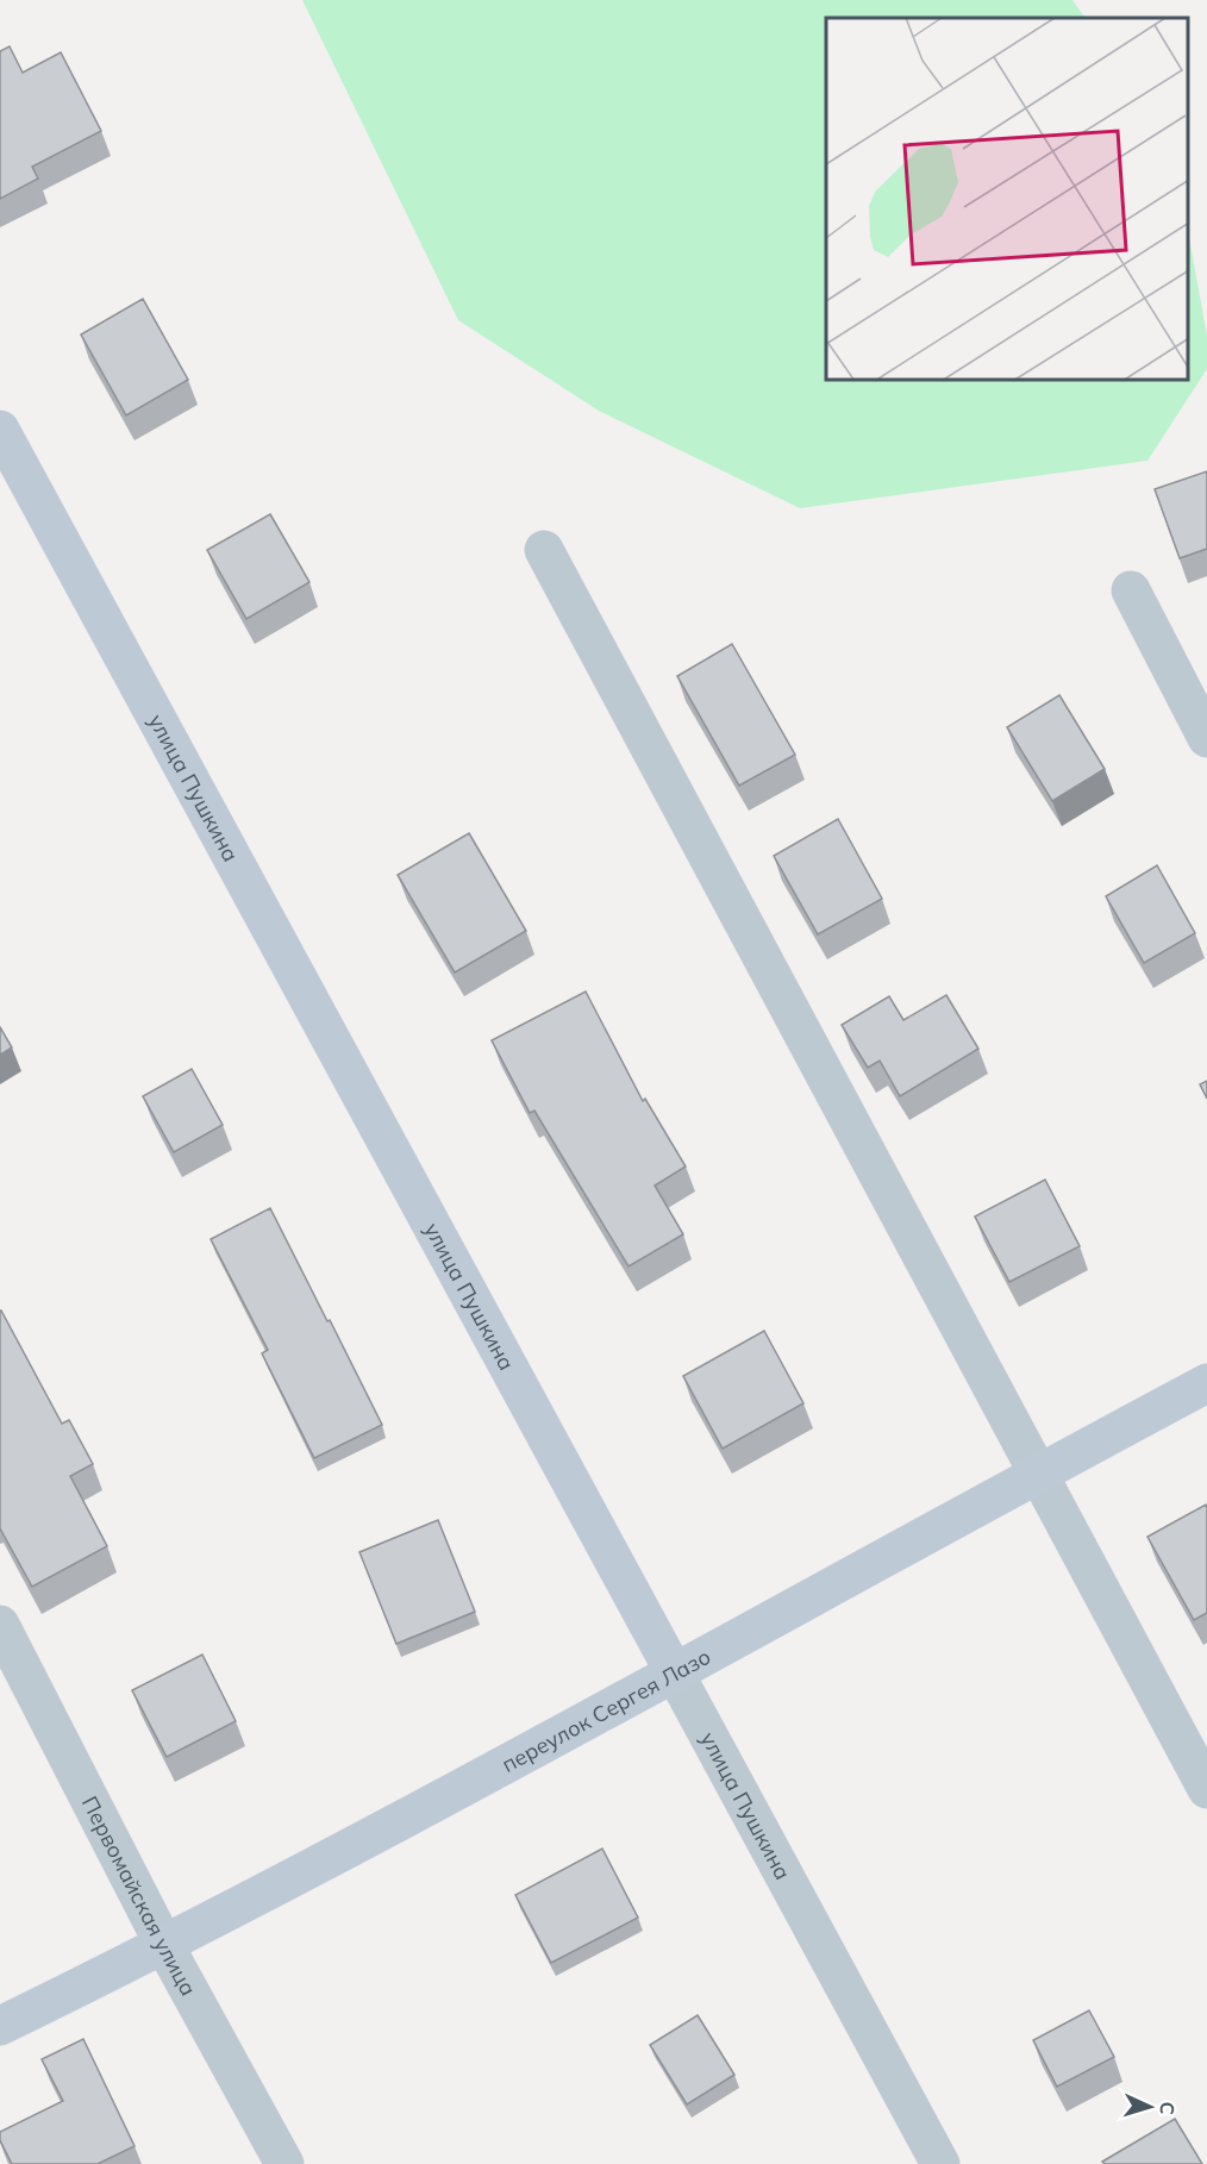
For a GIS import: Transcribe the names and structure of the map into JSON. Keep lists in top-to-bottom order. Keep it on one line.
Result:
{"streets":{"street":["улица Пушкина","переулок Сергея Лазо","Первомайская улица"]},"crossings":[["улица Пушкина","переулок Сергея Лазо"],["переулок Сергея Лазо","Первомайская улица"]],"north":"right"}
